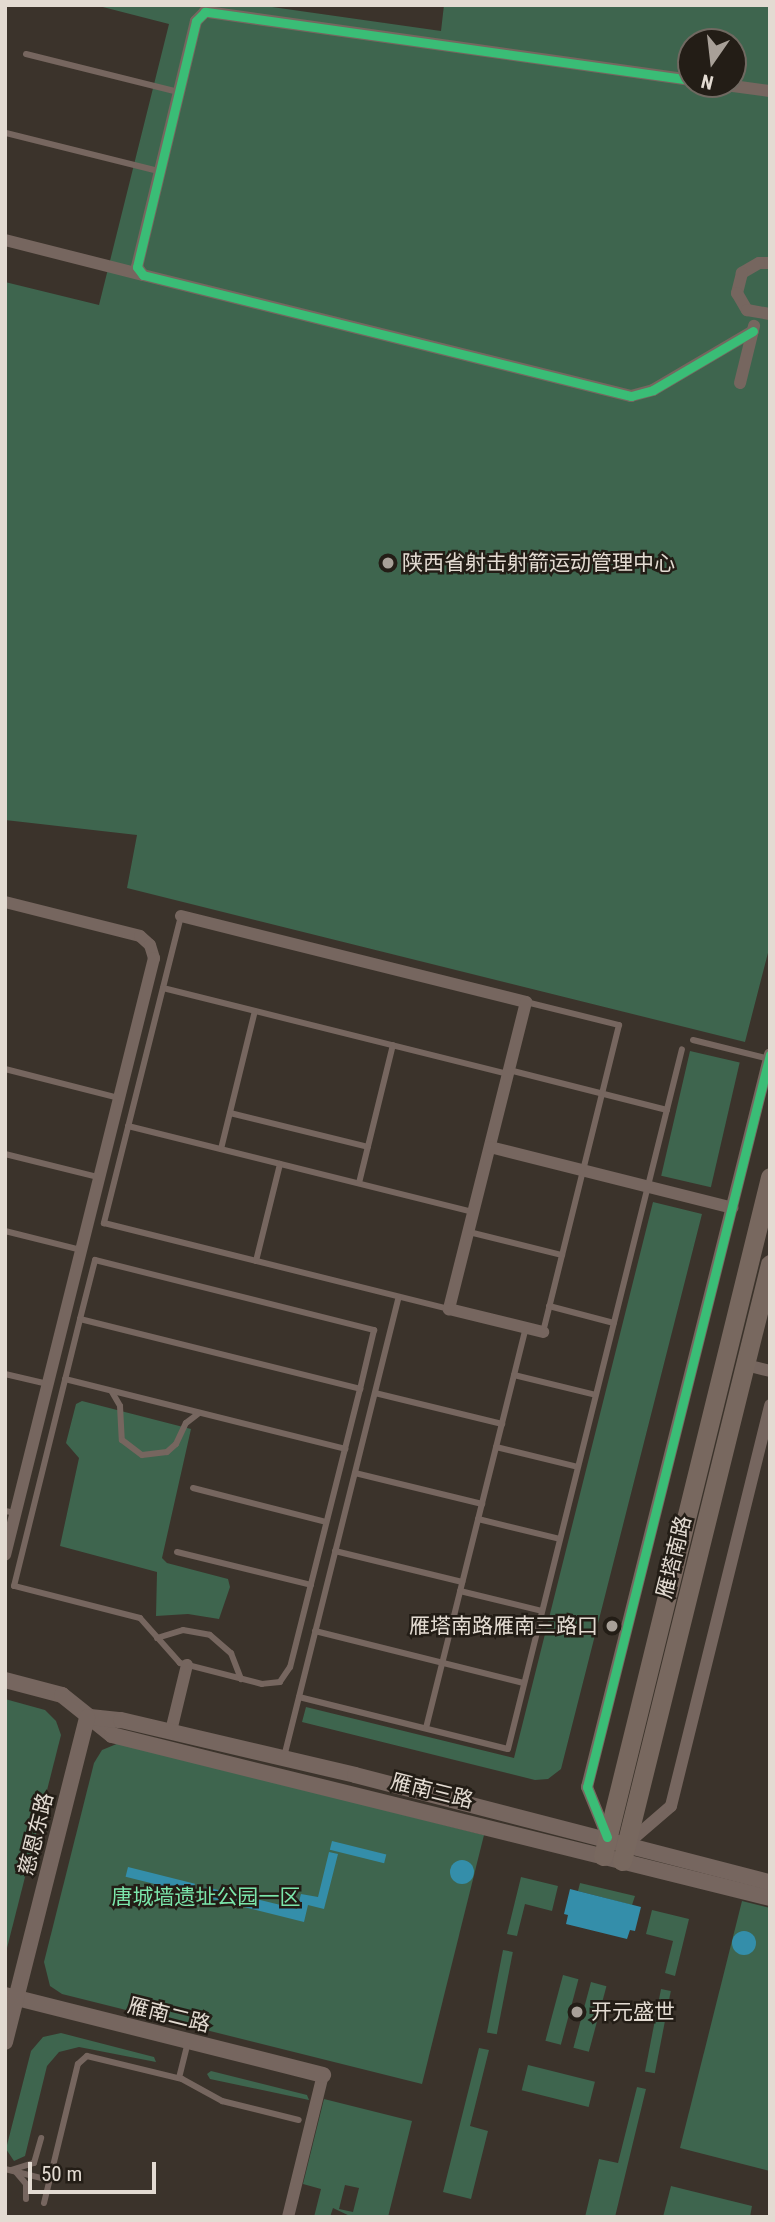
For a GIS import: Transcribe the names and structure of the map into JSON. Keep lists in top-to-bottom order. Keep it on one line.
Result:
{"streets":{"main road":["雁塔南路"],"street":["雁南三路","慈恩东路","雁南二路"]},"crossings":[["雁塔南路","雁南三路"],["雁南三路","慈恩东路"],["慈恩东路","雁南二路"]],"parks":["唐城墙遗址公园一区"],"places":["陕西省射击射箭运动管理中心","雁塔南路雁南三路口","开元盛世"],"scale_bar":"50 m","north":"bottom"}
